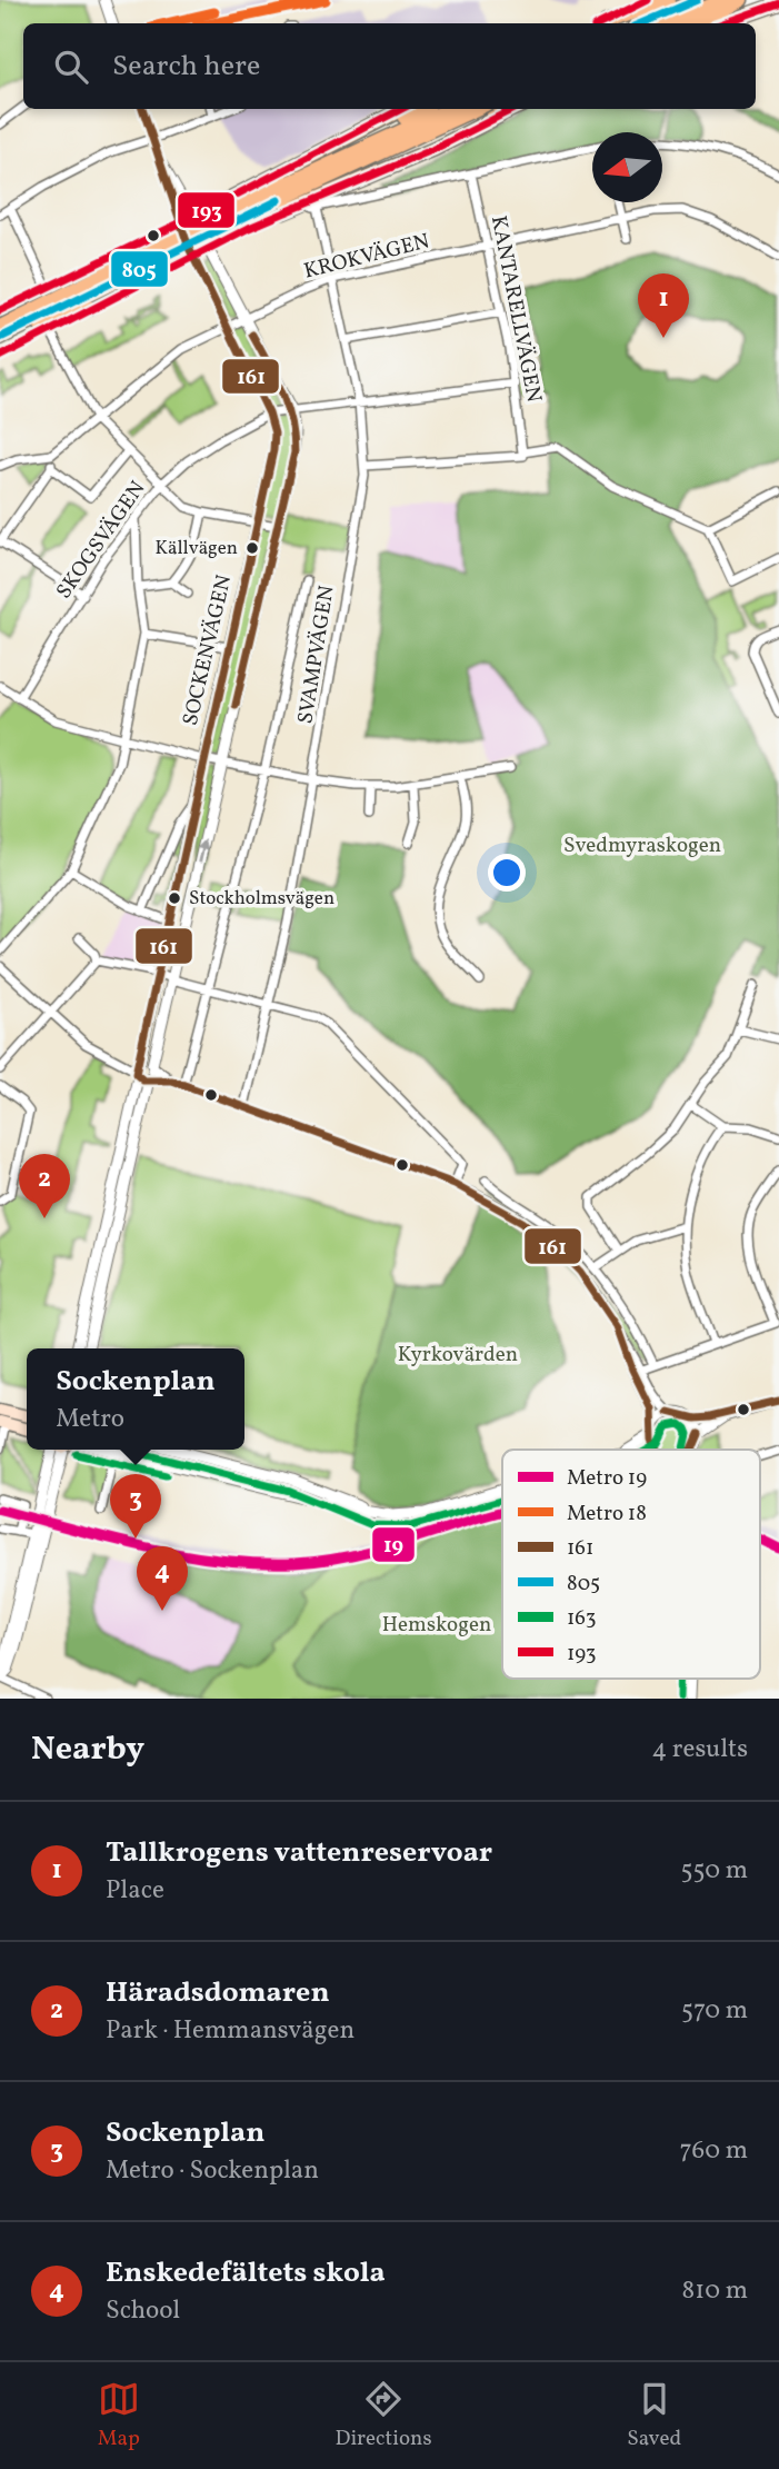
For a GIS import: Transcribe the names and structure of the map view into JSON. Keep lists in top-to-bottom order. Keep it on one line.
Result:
{"streets":{"street":["KROKVÄGEN","KANTARELLVÄGEN","SKOGSVÄGEN","SOCKENVÄGEN","SVAMPVÄGEN"]},"crossings":[["KROKVÄGEN","KANTARELLVÄGEN"],["KROKVÄGEN","SOCKENVÄGEN"],["KROKVÄGEN","SVAMPVÄGEN"],["KANTARELLVÄGEN","SKOGSVÄGEN"],["SKOGSVÄGEN","SOCKENVÄGEN"],["SKOGSVÄGEN","SVAMPVÄGEN"]],"parks":["Svedmyraskogen","Kyrkovärden","Hemskogen"],"places":["Källvägen","Stockholmsvägen"],"lines":["metro line 18","transit line 805","transit line 193","transit line 161","transit line 163","metro line 19"],"legend":["Metro 19","Metro 18","161","805","163","193"],"north":"left","page":{"search":"Search here","pins":["1","2","3","4"],"popup":["Sockenplan","Metro"],"heading":["Nearby","4 results"],"list":[{"mark":"1","name":"Tallkrogens vattenreservoar","note":"Place","value":"550 m"},{"mark":"2","name":"Häradsdomaren","note":"Park · Hemmansvägen","value":"570 m"},{"mark":"3","name":"Sockenplan","note":"Metro · Sockenplan","value":"760 m"},{"mark":"4","name":"Enskedefältets skola","note":"School","value":"810 m"}],"nav":["Map","Directions","Saved"]}}
